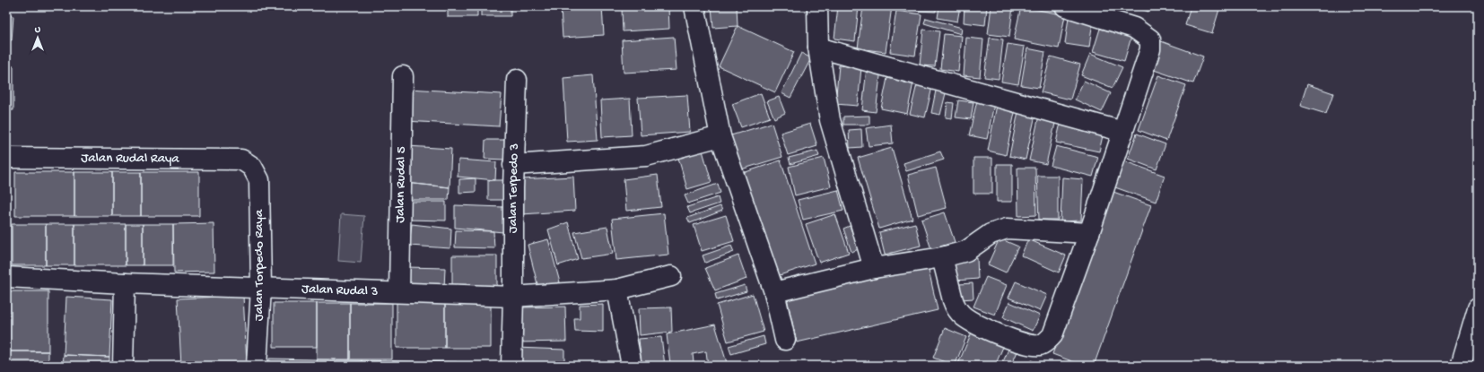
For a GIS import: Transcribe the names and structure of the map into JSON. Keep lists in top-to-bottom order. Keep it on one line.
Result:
{"streets":{"street":["Jalan Rudal Raya","Jalan Rudal 5","Jalan Terpedo 3","Jalan Torpedo Raya","Jalan Rudal 3"]},"crossings":[["Jalan Rudal Raya","Jalan Torpedo Raya"],["Jalan Rudal 5","Jalan Rudal 3"],["Jalan Terpedo 3","Jalan Rudal 3"],["Jalan Torpedo Raya","Jalan Rudal 3"]],"north":"top"}
